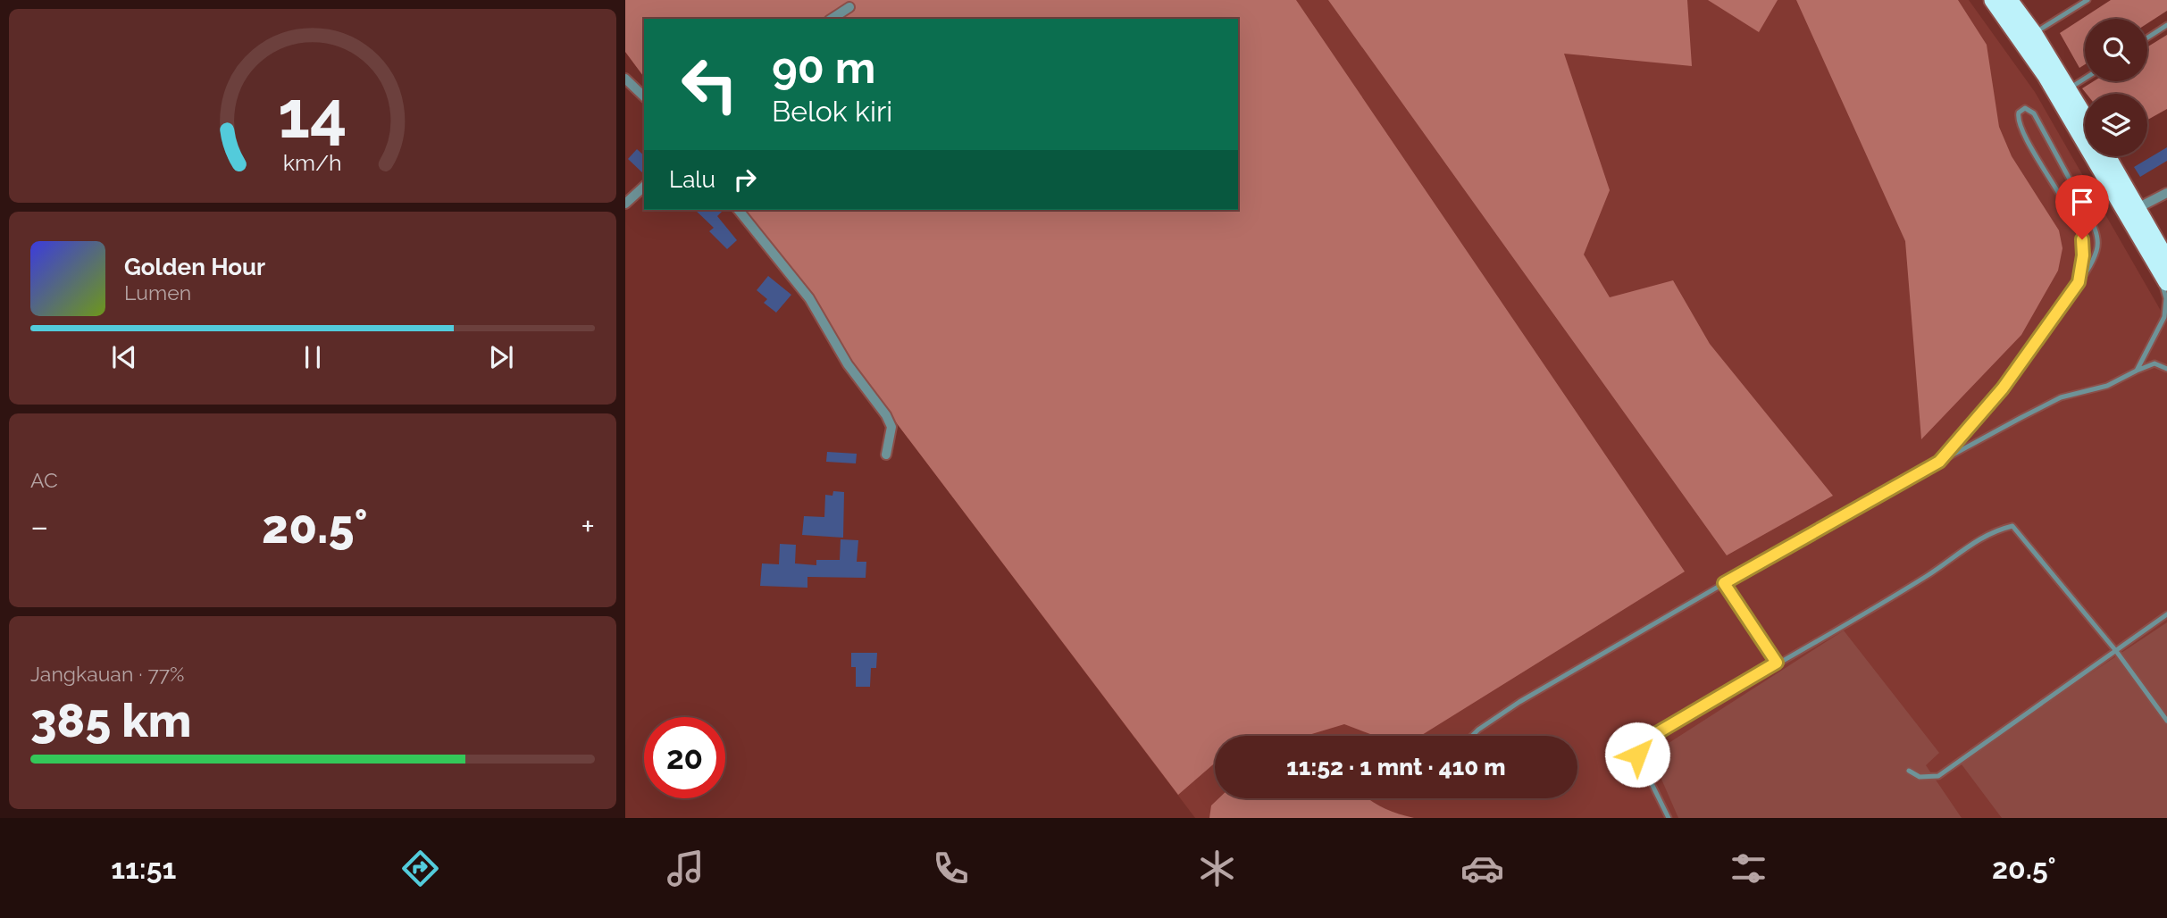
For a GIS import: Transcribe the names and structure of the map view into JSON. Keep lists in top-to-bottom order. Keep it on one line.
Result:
{"page":{"turn":["90 m","Belok kiri"],"then":"Lalu","song":["Golden Hour","Lumen"],"tile":["AC",["Jangkauan · 77%","385 km"]],"heat":["−","20.5°","+"],"limit":"20","trip":"11:52 · 1 mnt · 410 m","tabs":["11:51","20.5°"],"gauge":["14","km/h"]}}
